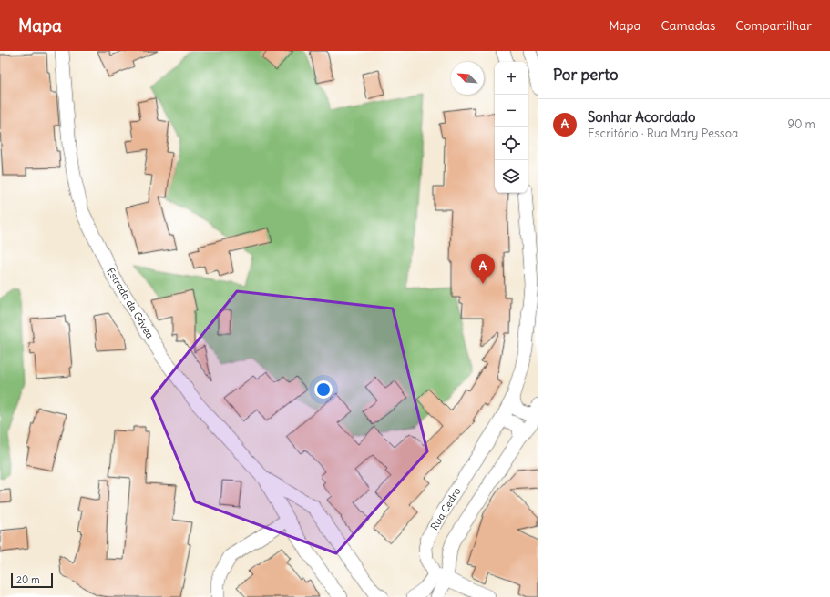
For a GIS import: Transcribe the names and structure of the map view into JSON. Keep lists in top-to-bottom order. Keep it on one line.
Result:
{"streets":{"street":["Estrada da Gávea","Rua Cedro"]},"scale_bar":"20 m","north":"top left","page":{"header":"Mapa","nav":["Mapa","Camadas","Compartilhar"],"heading":"Por perto","map_buttons":["+","−"],"list":[{"mark":"A","name":"Sonhar Acordado","note":"Escritório · Rua Mary Pessoa","value":"90 m"}],"pins":"A","scale":"20 m"}}
